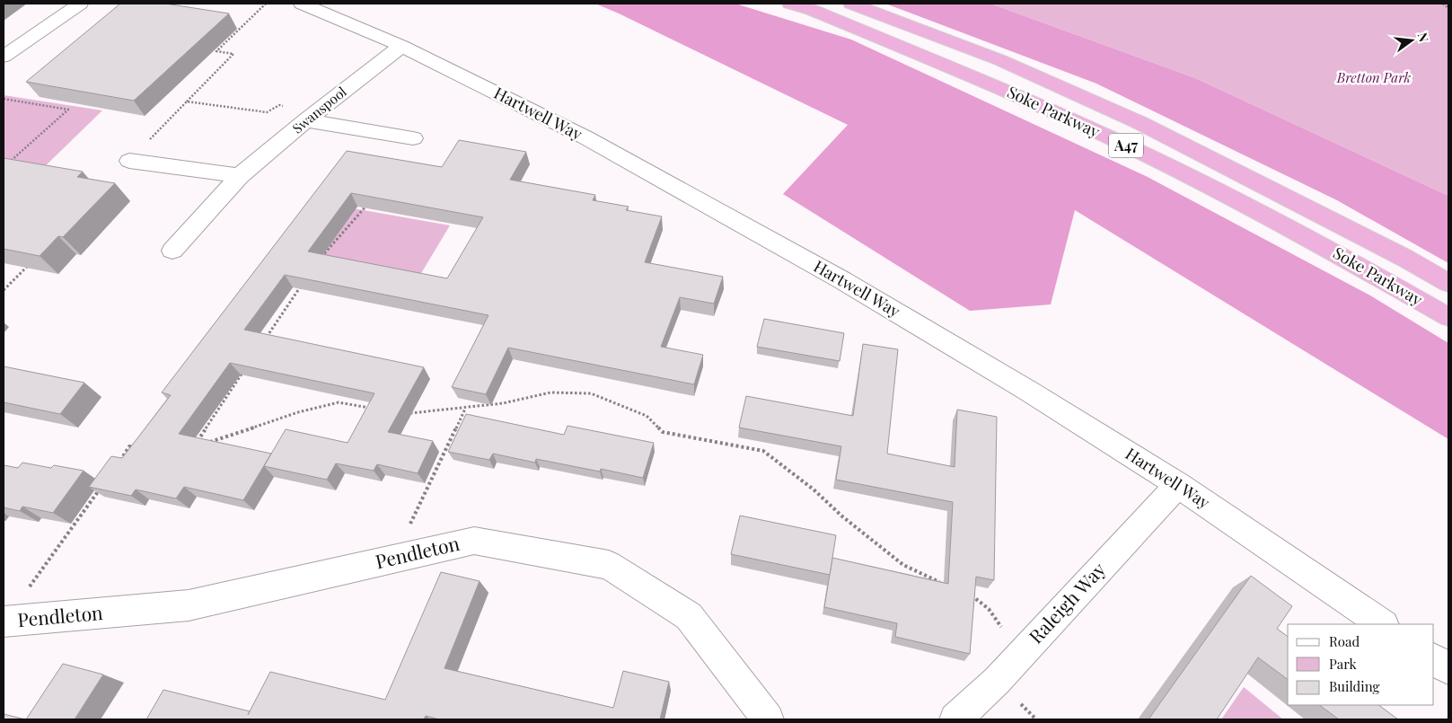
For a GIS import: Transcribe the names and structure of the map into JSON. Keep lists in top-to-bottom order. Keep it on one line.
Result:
{"streets":{"highway":["Soke Parkway","A47"],"street":["Swanspool","Hartwell Way","Pendleton","Raleigh Way"]},"crossings":[["Swanspool","Hartwell Way"],["Hartwell Way","Raleigh Way"]],"parks":["Bretton Park"],"legend":["Road","Park","Building"],"north":"right"}
